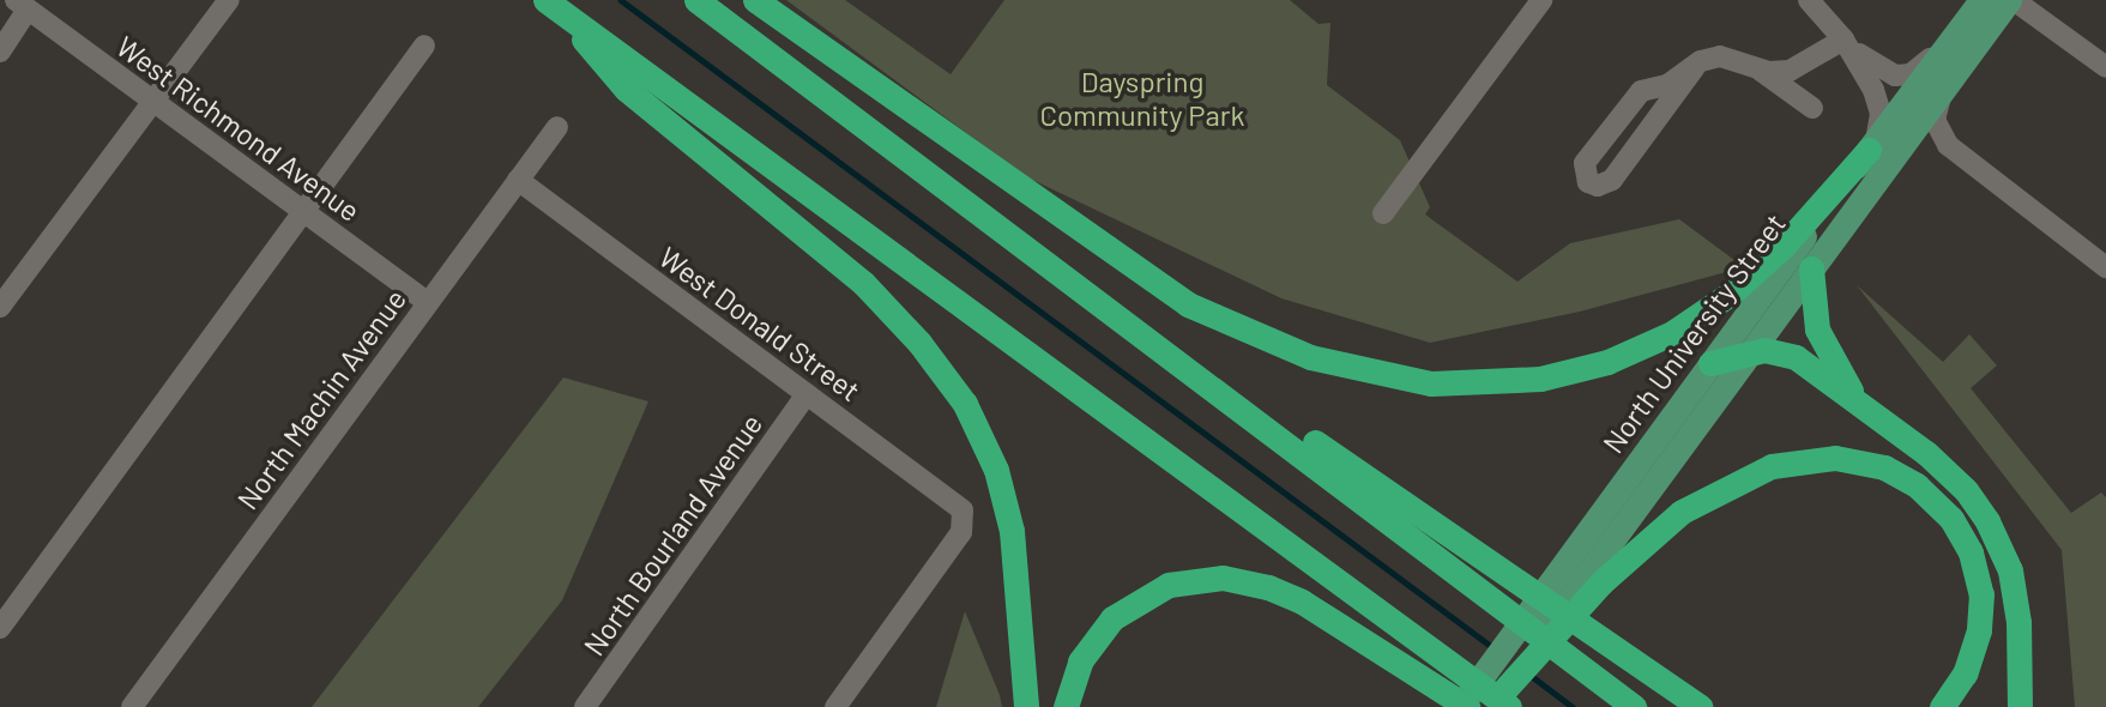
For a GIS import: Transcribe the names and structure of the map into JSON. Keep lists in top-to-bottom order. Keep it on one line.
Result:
{"streets":{"main road":["North University Street"],"street":["West Richmond Avenue","West Donald Street","North Machin Avenue","North Bourland Avenue"]},"crossings":[["West Richmond Avenue","North Machin Avenue"],["West Donald Street","North Machin Avenue"],["West Donald Street","North Bourland Avenue"]],"parks":["Dayspring Community Park"]}
